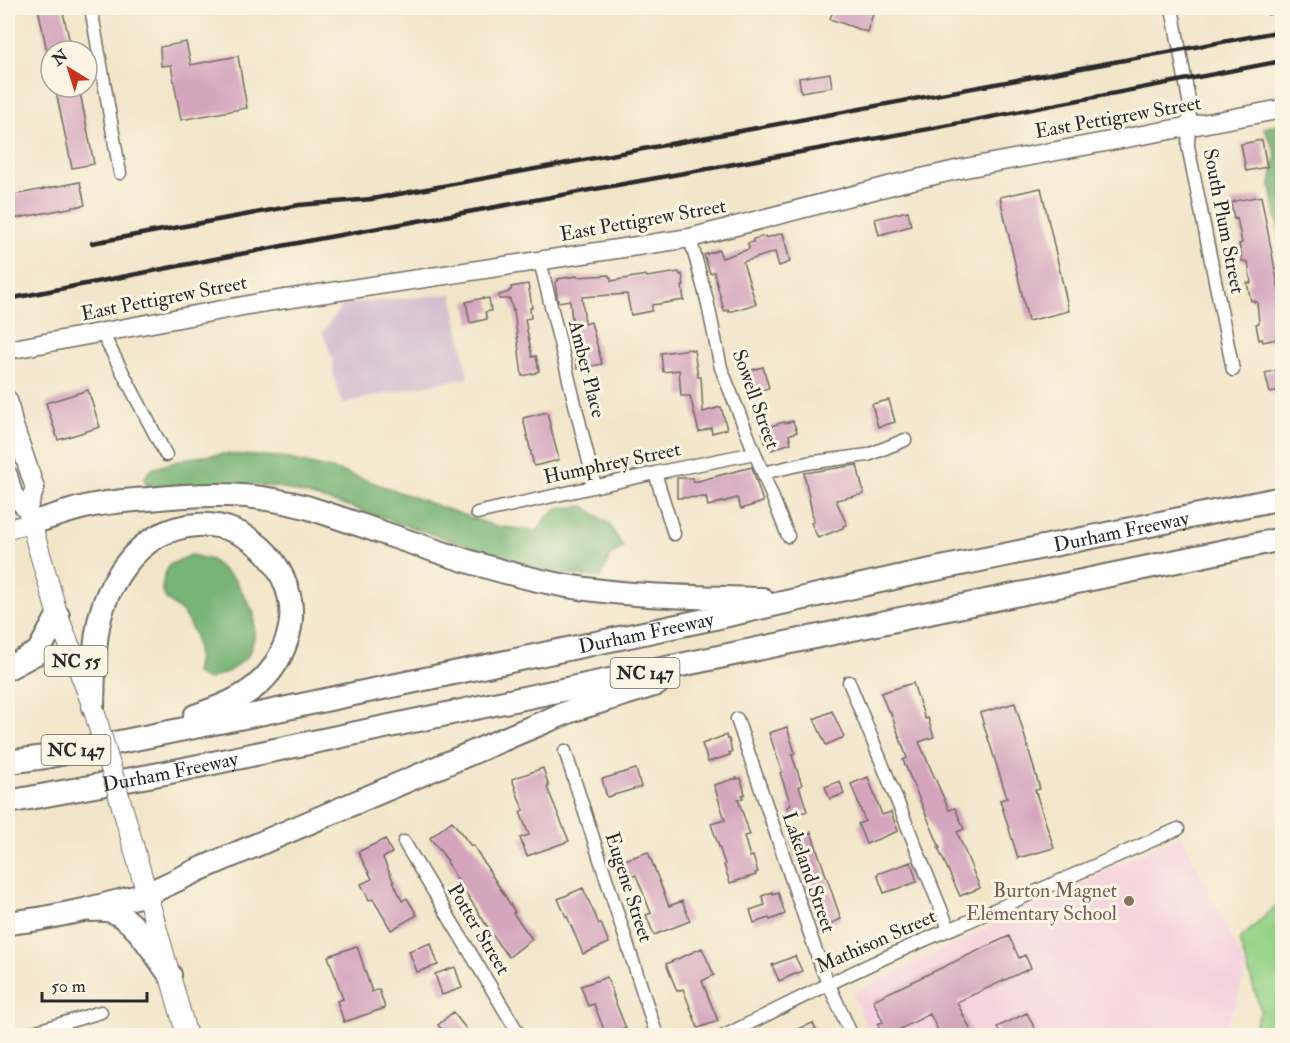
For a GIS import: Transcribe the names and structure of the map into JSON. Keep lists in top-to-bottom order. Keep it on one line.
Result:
{"streets":{"highway":["Durham Freeway","NC 147"],"main road":["NC 55"],"street":["East Pettigrew Street","South Plum Street","Amber Place","Sowell Street","Humphrey Street","Lakeland Street","Eugene Street","Potter Street","Mathison Street"]},"crossings":[["East Pettigrew Street","South Plum Street"],["East Pettigrew Street","Amber Place"],["East Pettigrew Street","Sowell Street"],["Amber Place","Humphrey Street"],["Sowell Street","Humphrey Street"],["Lakeland Street","Mathison Street"]],"places":["Burton Magnet Elementary School"],"scale_bar":"50 m","north":"top left"}
